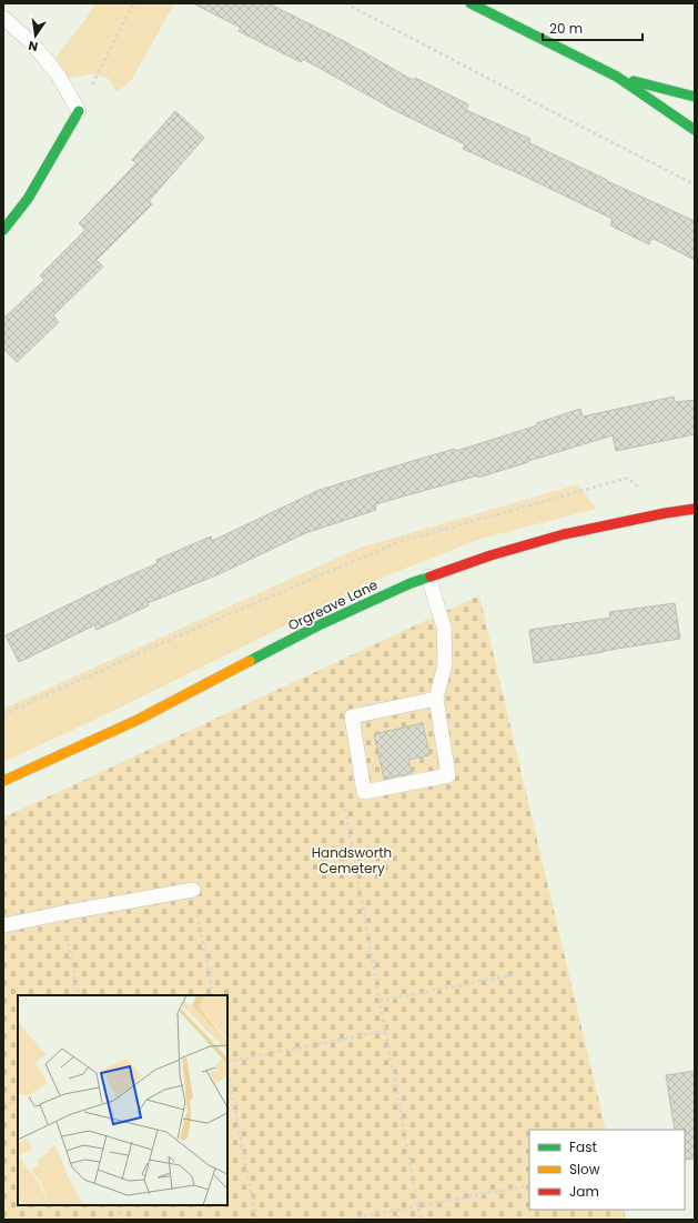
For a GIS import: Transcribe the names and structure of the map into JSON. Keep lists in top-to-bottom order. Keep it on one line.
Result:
{"streets":{"main road":["Orgreave Lane"]},"parks":["Handsworth Cemetery"],"legend":["Fast","Slow","Jam"],"scale_bar":"20 m","north":"bottom"}
